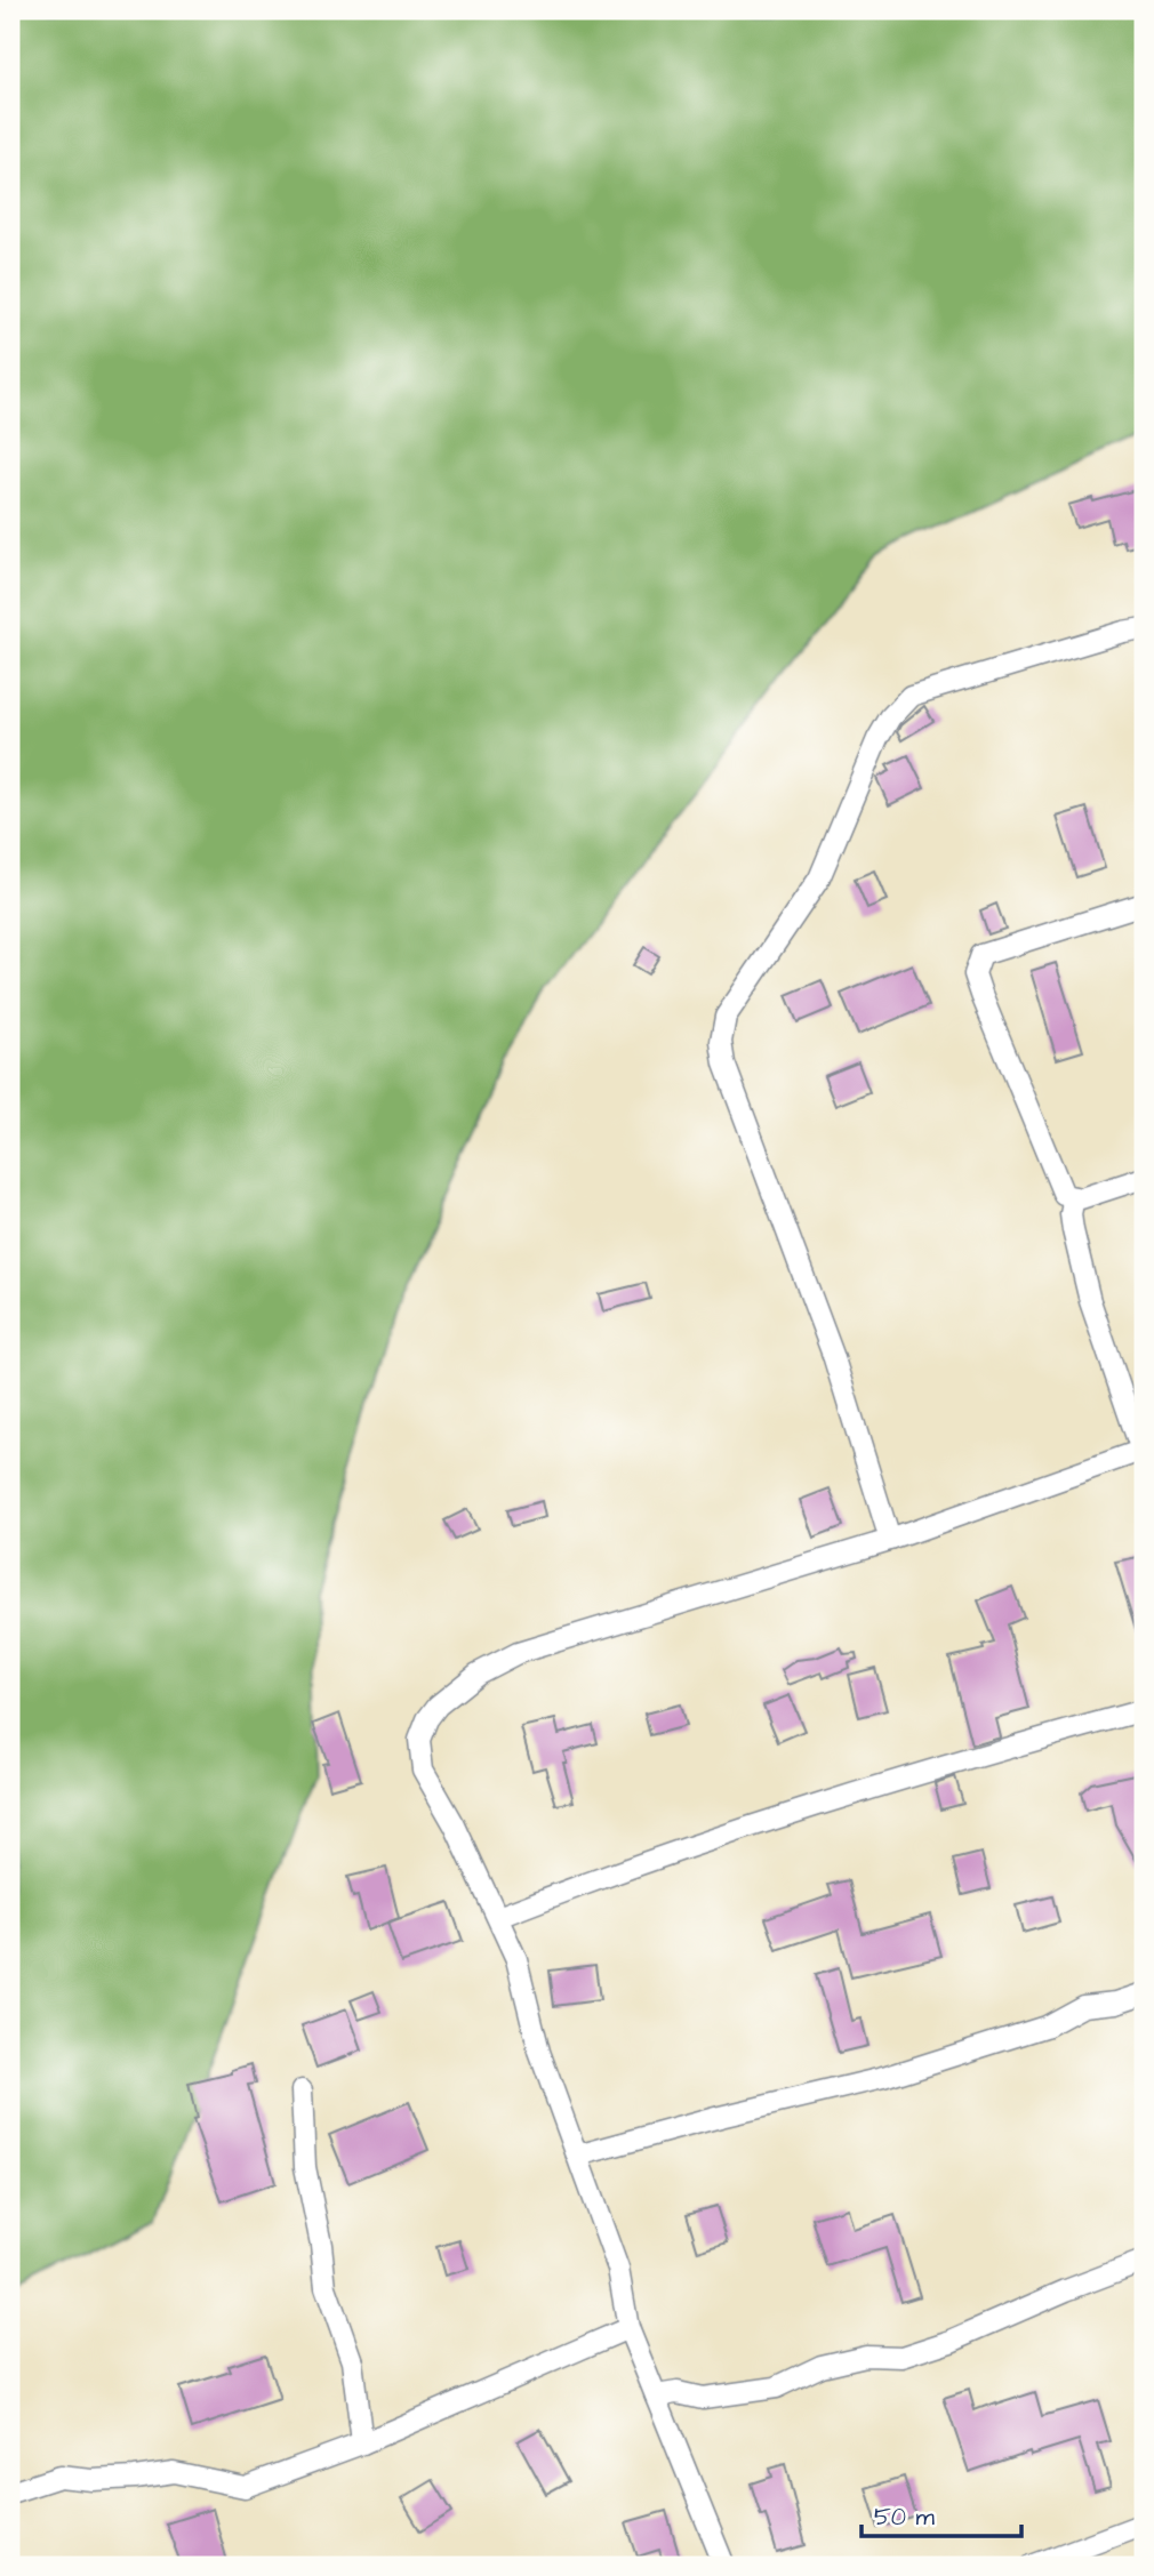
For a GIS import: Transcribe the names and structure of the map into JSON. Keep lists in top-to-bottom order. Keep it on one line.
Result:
{"scale_bar":"50 m"}
